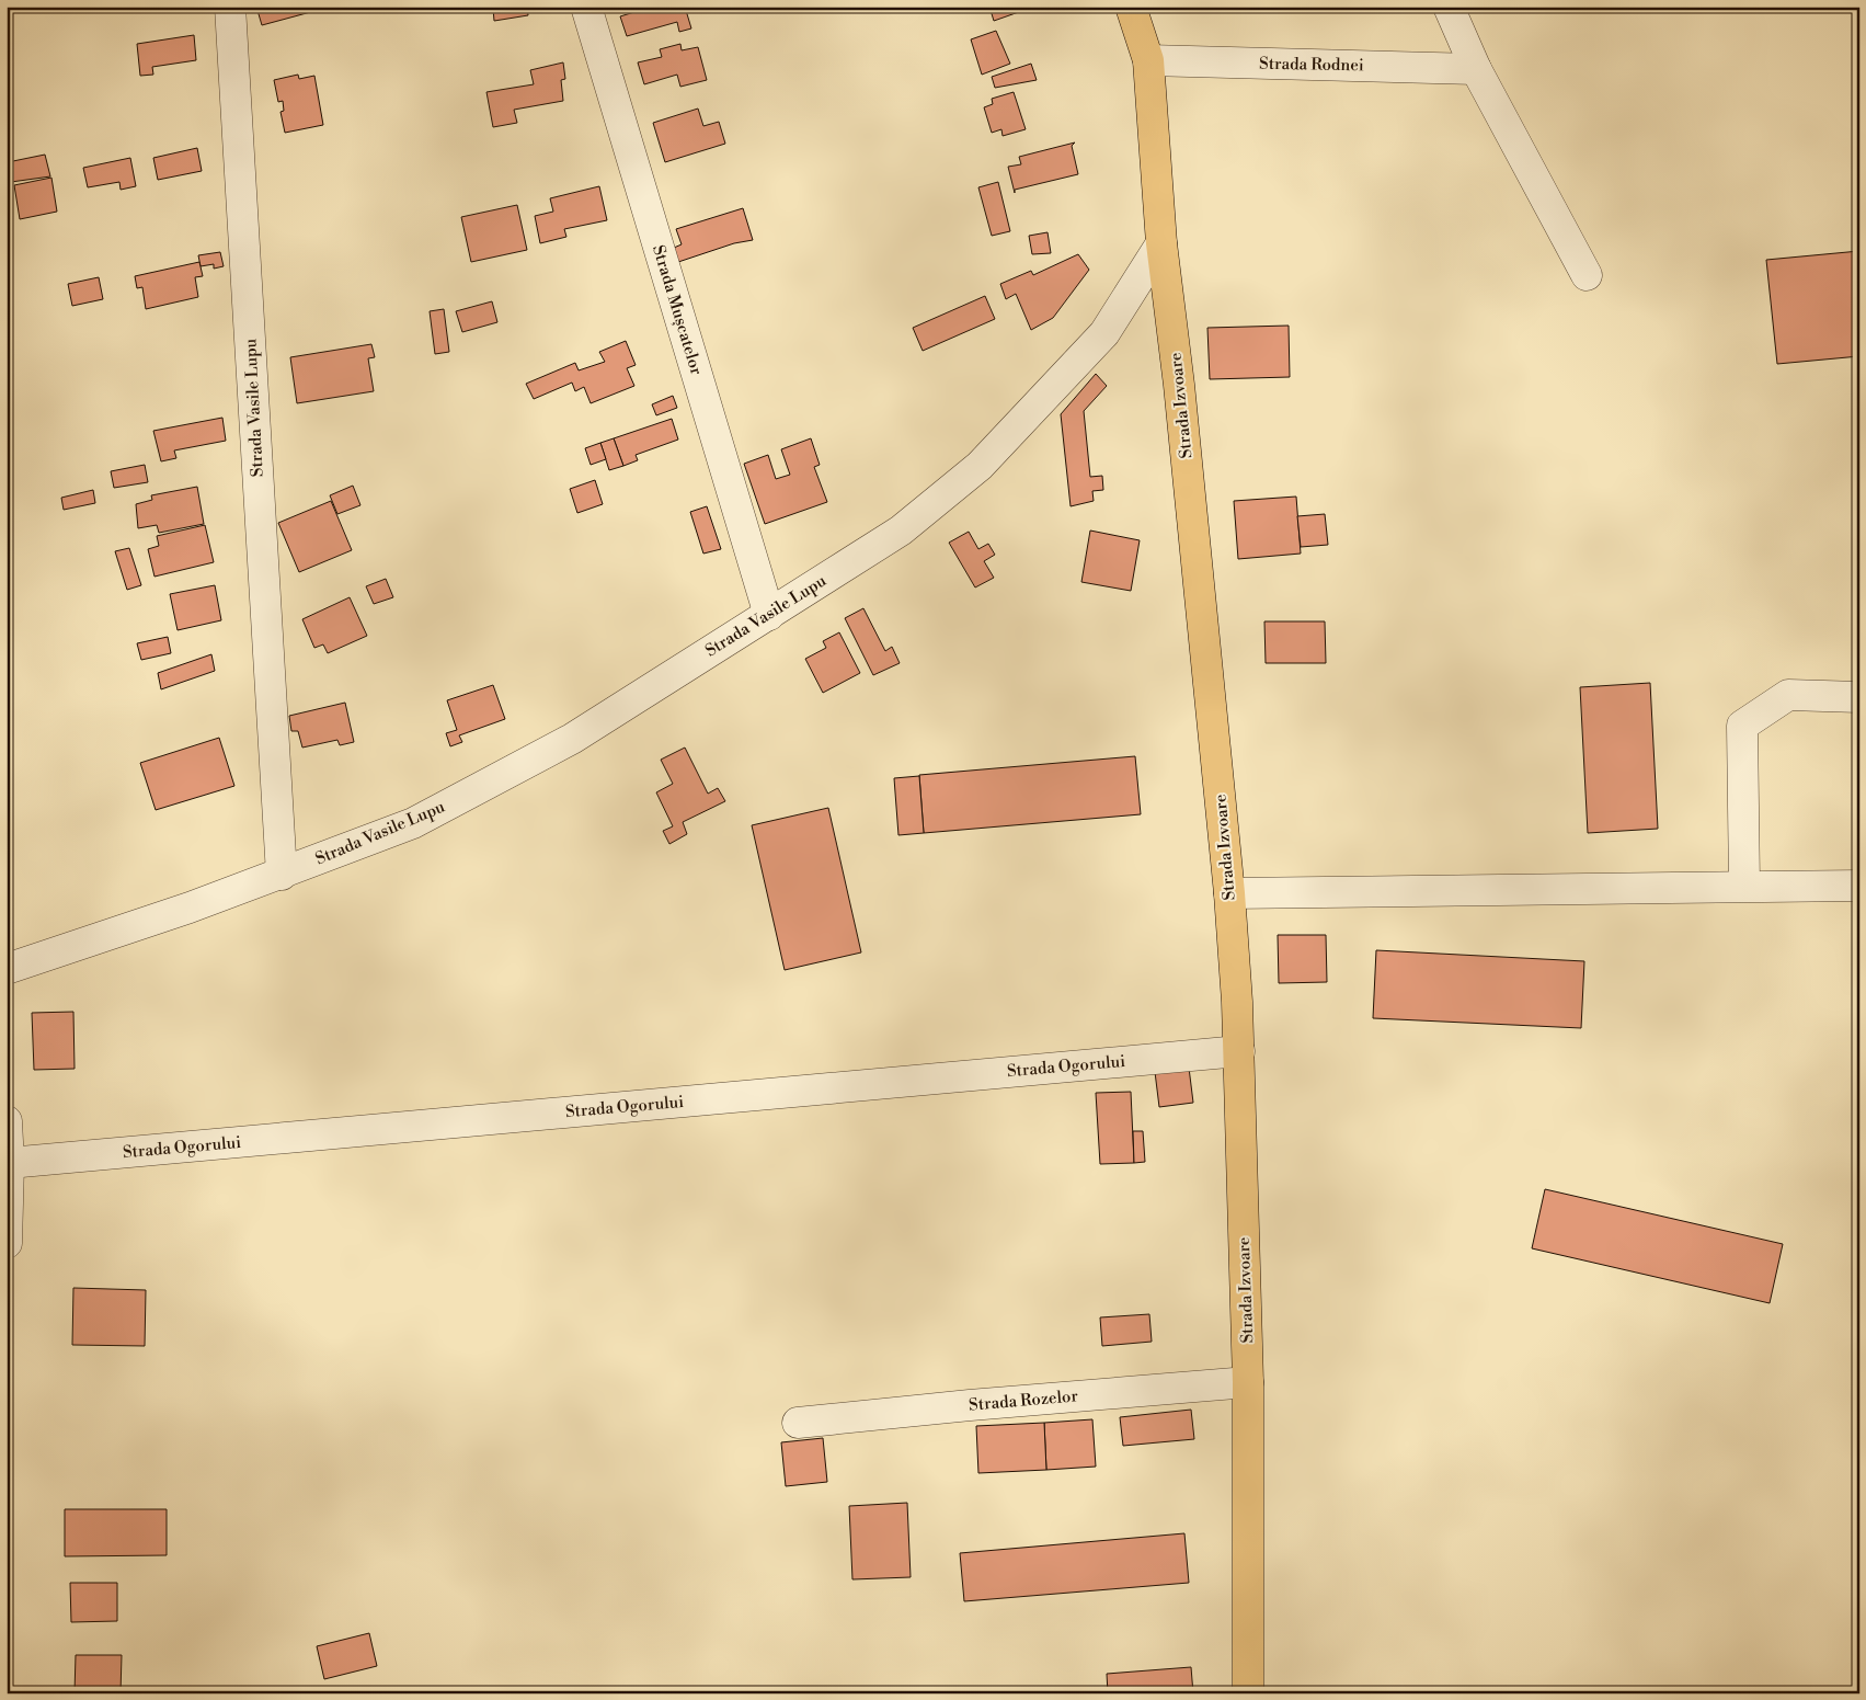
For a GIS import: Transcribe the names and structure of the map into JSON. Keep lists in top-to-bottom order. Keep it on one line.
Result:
{"streets":{"main road":["Strada Izvoare"],"street":["Strada Rodnei","Strada Mușcatelor","Strada Vasile Lupu","Strada Ogorului","Strada Rozelor"]},"crossings":[["Strada Rodnei","Strada Izvoare"],["Strada Mușcatelor","Strada Vasile Lupu"],["Strada Izvoare","Strada Vasile Lupu"],["Strada Izvoare","Strada Ogorului"],["Strada Izvoare","Strada Rozelor"]]}
